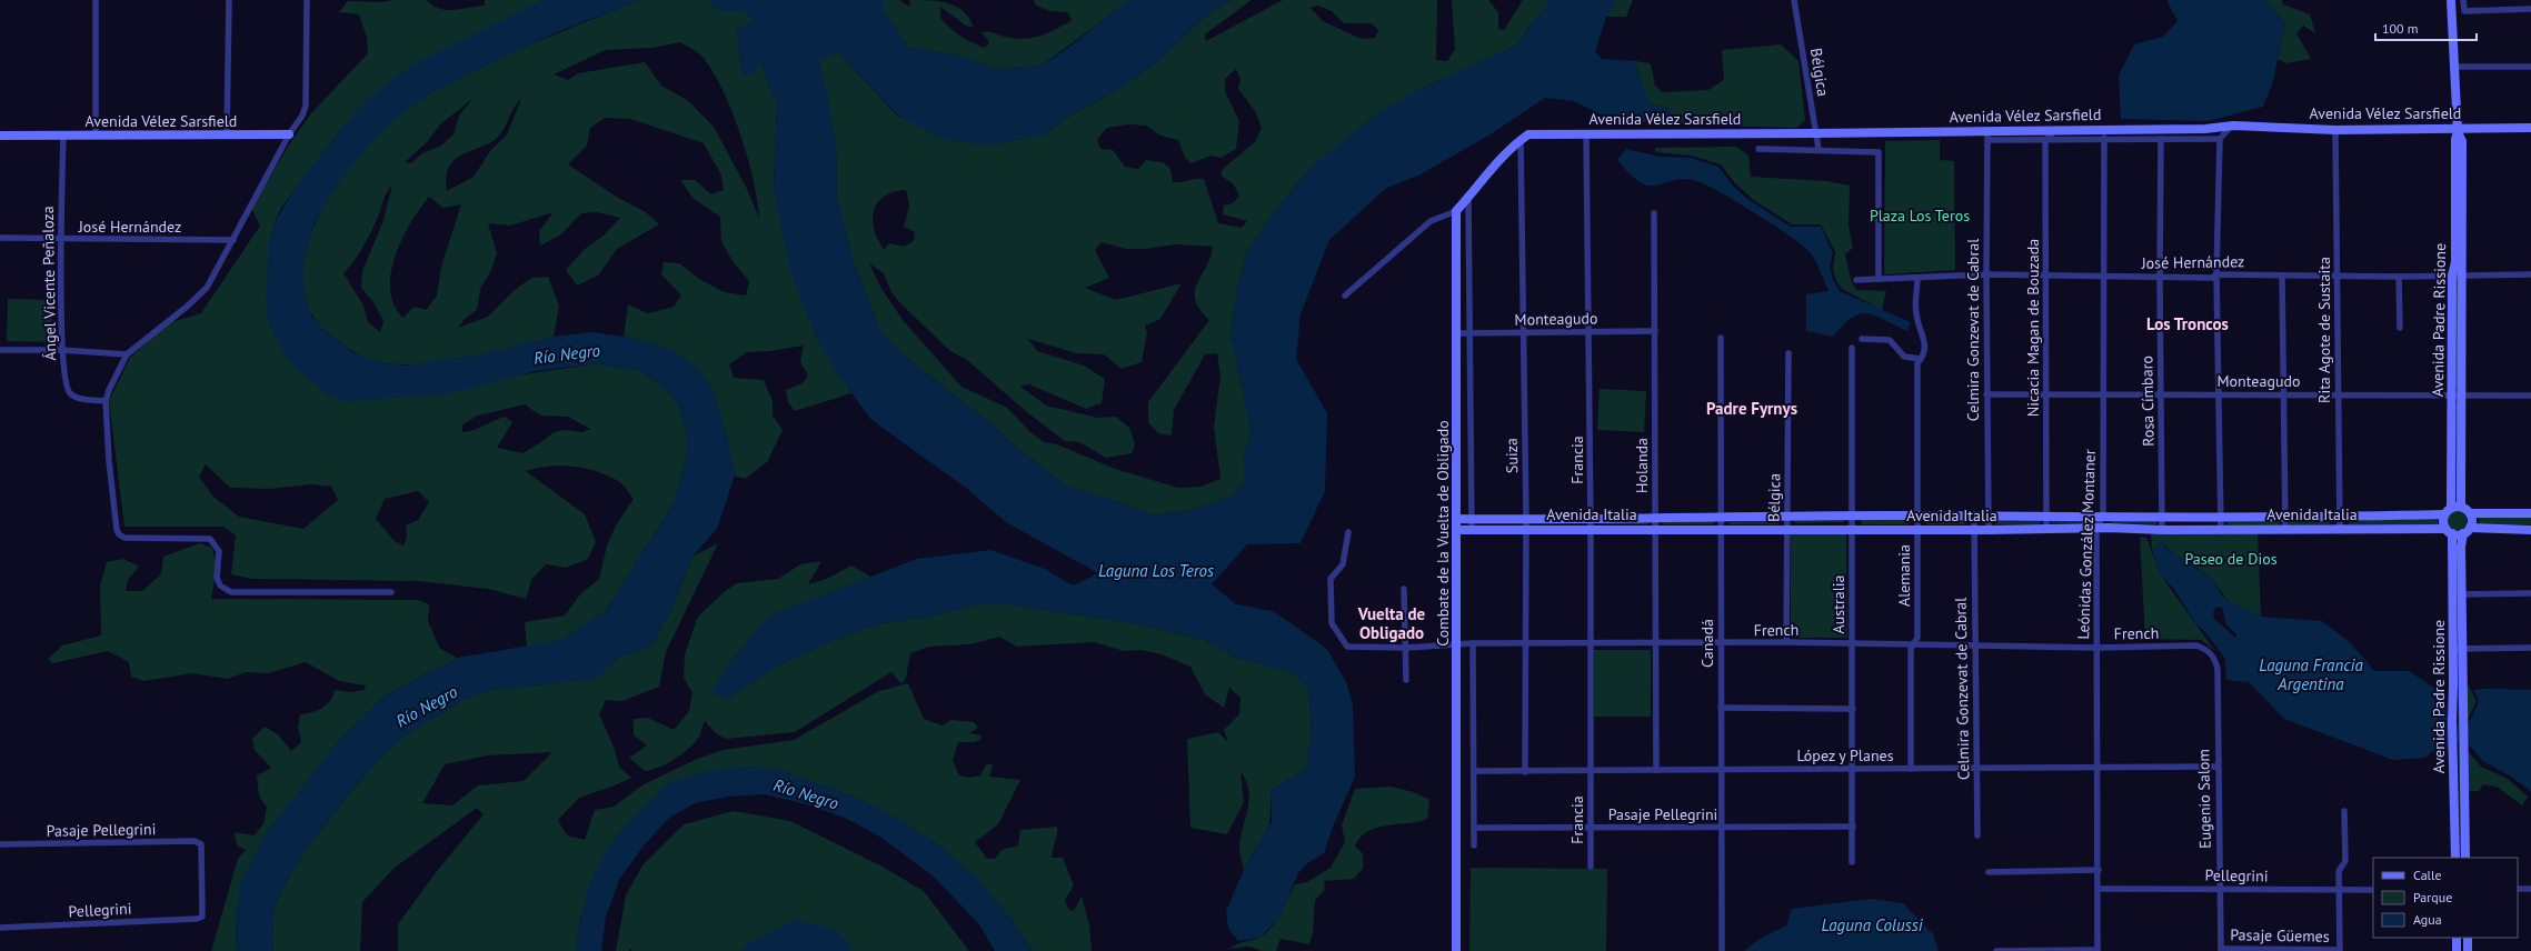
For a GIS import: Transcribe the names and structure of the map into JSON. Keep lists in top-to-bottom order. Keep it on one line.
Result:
{"streets":{"main road":["Avenida Vélez Sarsfield","Avenida Padre Rissione","Avenida Italia","Combate de la Vuelta de Obligado"],"street":["Bélgica","José Hernández","Ángel Vicente Peñaloza","Monteagudo","Nicacia Magan de Bouzada","Celmira Gonzevat de Cabral","Rita Agote de Sustaita","Rosa Címbaro","Suiza","Francia","Holanda","Leónidas González Montaner","Alemania","Australia","French","Canadá","López y Planes","Eugenio Salom","Pasaje Pellegrini","Pellegrini","Pasaje Güemes"]},"crossings":[["Bélgica","Avenida Vélez Sarsfield"],["Bélgica","Avenida Italia"],["Bélgica","French"],["Avenida Vélez Sarsfield","Ángel Vicente Peñaloza"],["Avenida Vélez Sarsfield","Avenida Padre Rissione"],["Avenida Vélez Sarsfield","Nicacia Magan de Bouzada"],["Avenida Vélez Sarsfield","Celmira Gonzevat de Cabral"],["Avenida Vélez Sarsfield","Rita Agote de Sustaita"],["Avenida Vélez Sarsfield","Rosa Címbaro"],["Avenida Vélez Sarsfield","Suiza"],["Avenida Vélez Sarsfield","Francia"],["Avenida Vélez Sarsfield","Leónidas González Montaner"],["José Hernández","Ángel Vicente Peñaloza"],["José Hernández","Avenida Padre Rissione"],["José Hernández","Nicacia Magan de Bouzada"],["José Hernández","Celmira Gonzevat de Cabral"],["José Hernández","Rita Agote de Sustaita"],["José Hernández","Rosa Címbaro"],["José Hernández","Leónidas González Montaner"],["José Hernández","Alemania"],["Monteagudo","Avenida Padre Rissione"],["Monteagudo","Nicacia Magan de Bouzada"],["Monteagudo","Celmira Gonzevat de Cabral"],["Monteagudo","Rita Agote de Sustaita"],["Monteagudo","Rosa Címbaro"],["Monteagudo","Suiza"],["Monteagudo","Francia"],["Monteagudo","Holanda"],["Monteagudo","Combate de la Vuelta de Obligado"],["Monteagudo","Leónidas González Montaner"],["Avenida Padre Rissione","Avenida Italia"],["Nicacia Magan de Bouzada","Avenida Italia"],["Celmira Gonzevat de Cabral","Avenida Italia"],["Celmira Gonzevat de Cabral","French"],["Celmira Gonzevat de Cabral","López y Planes"],["Rita Agote de Sustaita","Avenida Italia"],["Rosa Címbaro","Avenida Italia"],["Suiza","Avenida Italia"],["Suiza","French"],["Suiza","López y Planes"],["Francia","Avenida Italia"],["Francia","French"],["Francia","López y Planes"],["Francia","Pasaje Pellegrini"],["Holanda","Avenida Italia"],["Holanda","French"],["Holanda","López y Planes"],["Avenida Italia","Combate de la Vuelta de Obligado"],["Avenida Italia","Leónidas González Montaner"],["Avenida Italia","Alemania"],["Avenida Italia","Australia"],["Avenida Italia","Canadá"],["Combate de la Vuelta de Obligado","French"],["Combate de la Vuelta de Obligado","López y Planes"],["Combate de la Vuelta de Obligado","Pasaje Pellegrini"],["Leónidas González Montaner","French"],["Leónidas González Montaner","López y Planes"],["Leónidas González Montaner","Pellegrini"],["Alemania","French"],["Alemania","López y Planes"],["Australia","French"],["Australia","López y Planes"],["Australia","Pasaje Pellegrini"],["French","Canadá"],["French","Eugenio Salom"],["Canadá","López y Planes"],["Canadá","Pasaje Pellegrini"],["López y Planes","Eugenio Salom"],["Eugenio Salom","Pellegrini"],["Eugenio Salom","Pasaje Güemes"],["Pasaje Pellegrini","Pellegrini"]],"districts":["Los Troncos","Padre Fyrnys","Vuelta de Obligado"],"water":["Río Negro","Laguna Los Teros","Laguna Francia Argentina","Laguna Colussi"],"parks":["Plaza Los Teros","Paseo de Dios"],"legend":["Calle","Parque","Agua"],"scale_bar":"100 m"}
